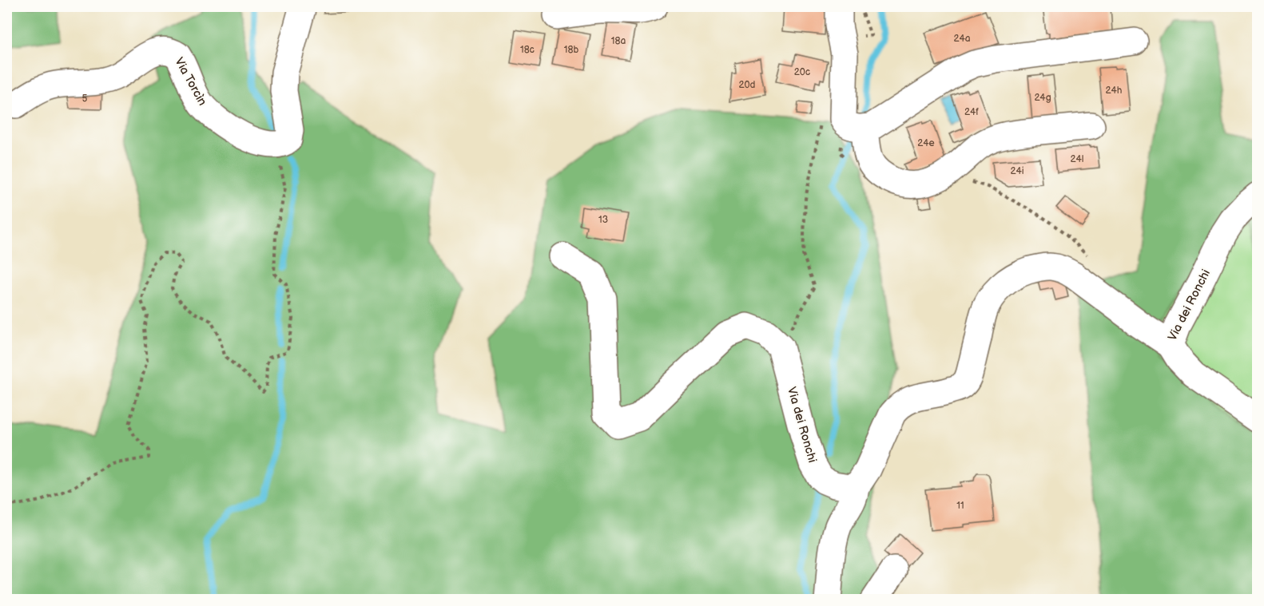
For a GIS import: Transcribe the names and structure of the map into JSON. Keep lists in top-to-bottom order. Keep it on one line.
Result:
{"streets":{"lane":["Via Torcìn","Via dei Ronchi"]},"house_numbers":["24a","18a","18c","18b","20c","20d","24h","24g","5","24f","24e","24l","24i","13","11"]}
